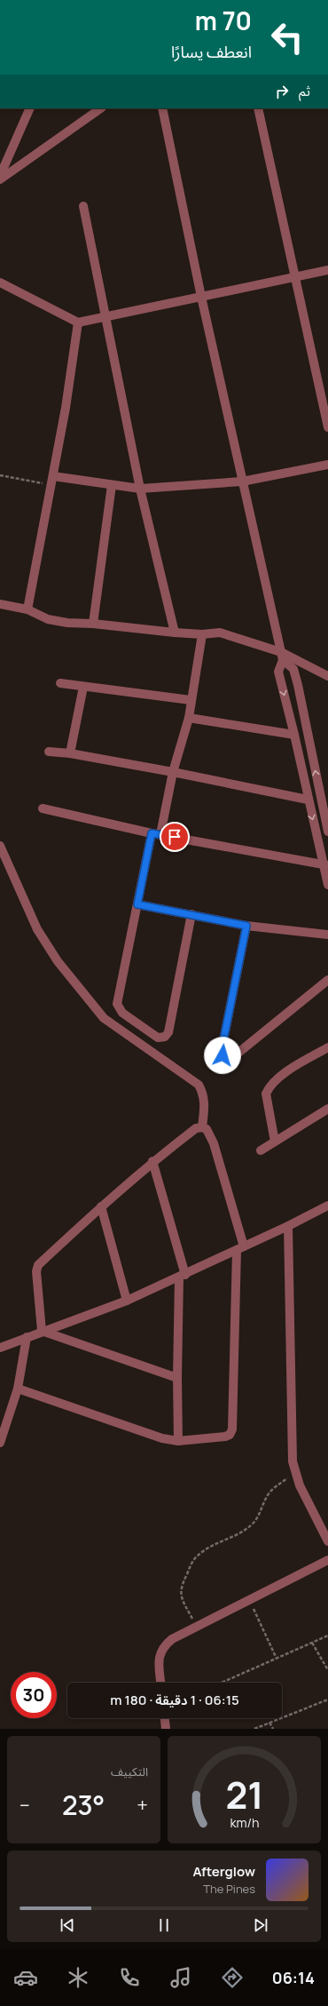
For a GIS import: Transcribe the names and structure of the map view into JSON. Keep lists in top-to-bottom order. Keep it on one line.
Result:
{"page":{"turn":["70 m","انعطف يسارًا"],"then":"ثم","limit":"30","trip":"06:15 · 1 دقيقة · 180 m","tile":"التكييف","heat":["−","23°","+"],"song":["Afterglow","The Pines"],"tabs":"06:14","gauge":["21","km/h"]}}
